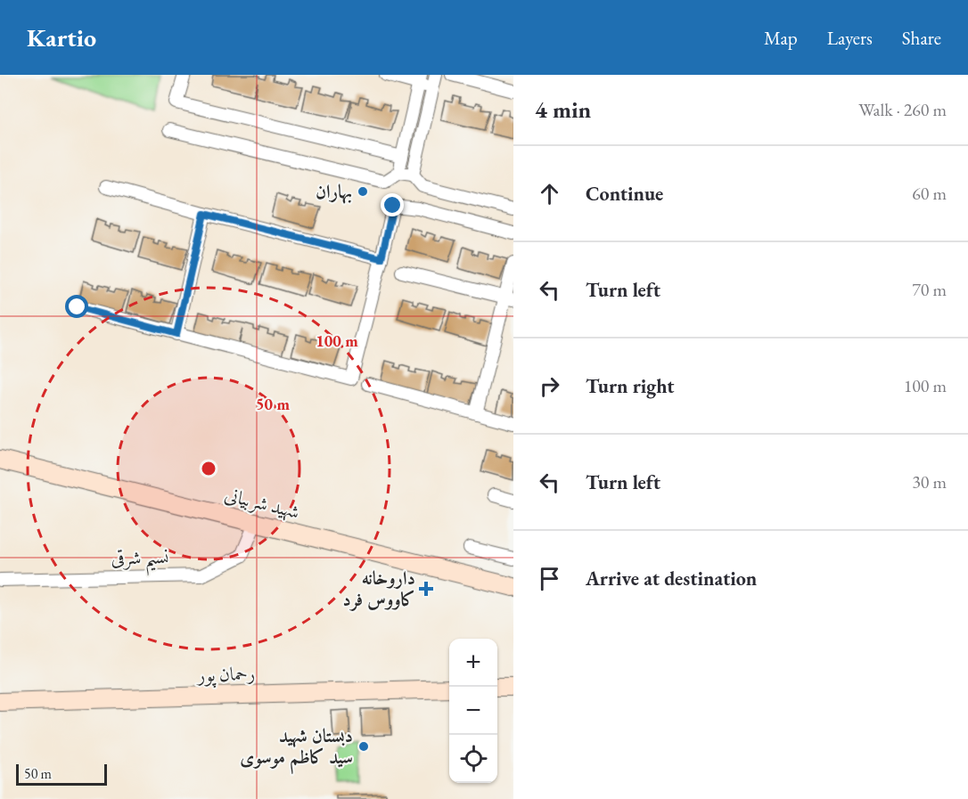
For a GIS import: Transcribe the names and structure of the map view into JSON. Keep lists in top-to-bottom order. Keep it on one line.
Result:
{"streets":{"main road":["شهید شربیانی","رحمان پور"],"street":["نسیم شرقی"]},"crossings":[["شهید شربیانی","نسیم شرقی"]],"places":{"other":["بهاران","دبستان شهید سید کاظم موسوی"],"health":["داروخانه کاووس فرد"]},"scale_bar":"50 m","page":{"header":"Kartio","nav":["Map","Layers","Share"],"heading":["4 min","Walk · 260 m"],"list":[["Continue","60 m"],["Turn left","70 m"],["Turn right","100 m"],["Turn left","30 m"],"Arrive at destination"],"map_buttons":["+","−"],"scale":"50 m"},"rings":["100 m","50 m"]}
